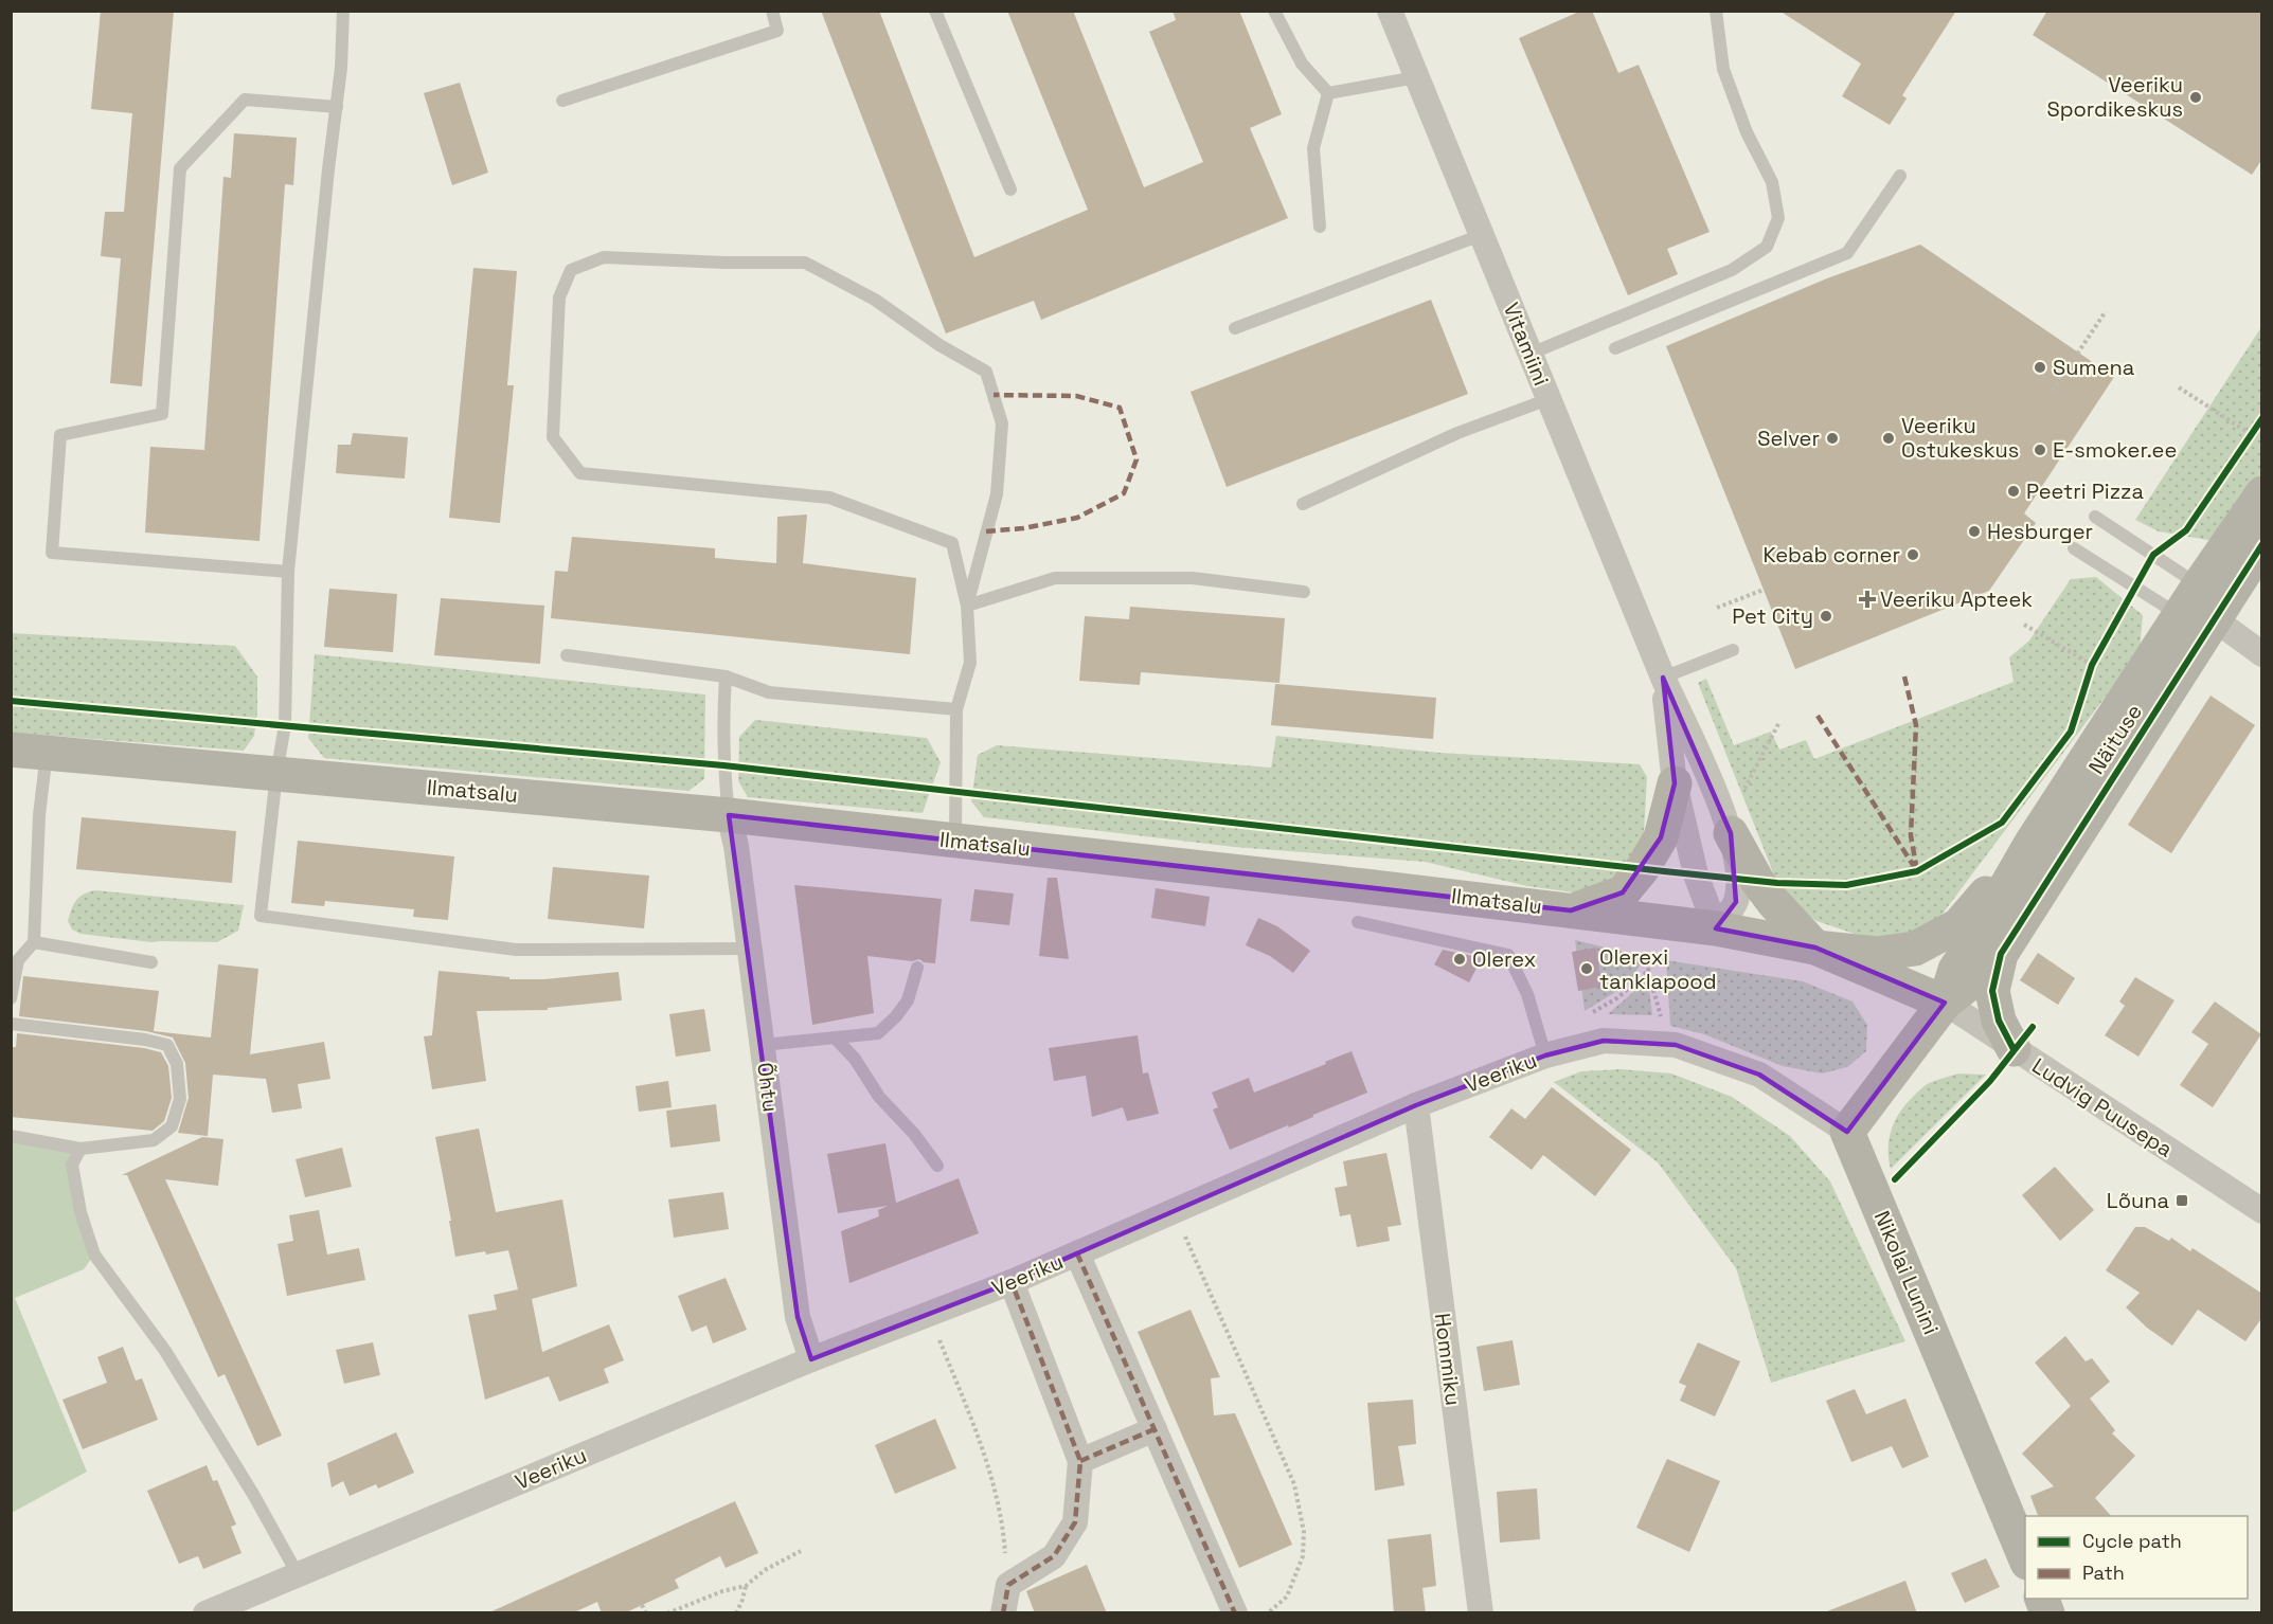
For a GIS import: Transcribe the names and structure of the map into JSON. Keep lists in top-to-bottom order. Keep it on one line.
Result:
{"streets":{"street":["Vitamiini","Näituse","Ilmatsalu","Veeriku","Õhtu","Ludvig Puusepa","Nikolai Lunini","Hommiku"]},"crossings":[["Vitamiini","Ilmatsalu"],["Näituse","Ilmatsalu"],["Näituse","Ludvig Puusepa"],["Ilmatsalu","Õhtu"],["Ilmatsalu","Ludvig Puusepa"],["Veeriku","Õhtu"],["Veeriku","Nikolai Lunini"],["Veeriku","Hommiku"]],"places":{"other":["Veeriku Spordikeskus","Sumena","Selver","Veeriku Ostukeskus","E-smoker.ee","Peetri Pizza","Hesburger","Kebab corner","Pet City","Olerex","Olerexi tanklapood"],"health":["Veeriku Apteek"],"transit":["Lõuna"]},"legend":["Cycle path","Path"]}
